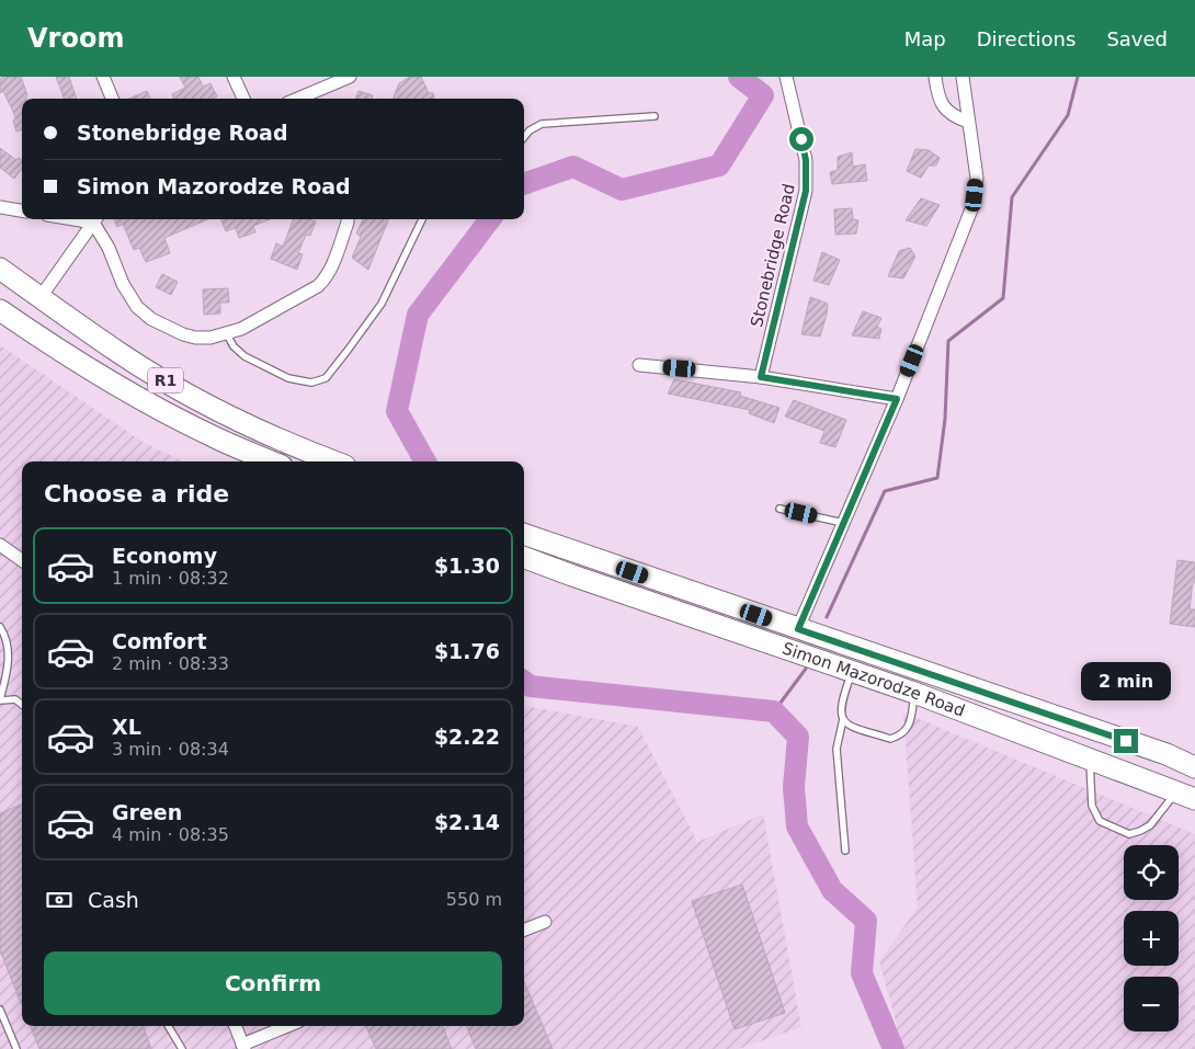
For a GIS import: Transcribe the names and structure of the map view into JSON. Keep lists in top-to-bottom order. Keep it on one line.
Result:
{"streets":{"highway":["R1","Simon Mazorodze Road"],"street":["Stonebridge Road"]},"page":{"header":"Vroom","nav":["Map","Directions","Saved"],"banner":["Stonebridge Road","Simon Mazorodze Road"],"heading":"Choose a ride","list":[{"name":"Economy","note":"1 min · 08:32","value":"$1.30"},{"name":"Comfort","note":"2 min · 08:33","value":"$1.76"},{"name":"XL","note":"3 min · 08:34","value":"$2.22"},{"name":"Green","note":"4 min · 08:35","value":"$2.14"}],"bubble":"2 min","map_buttons":["+","−"],"pay":["Cash","550 m"],"buttons":"Confirm"}}
